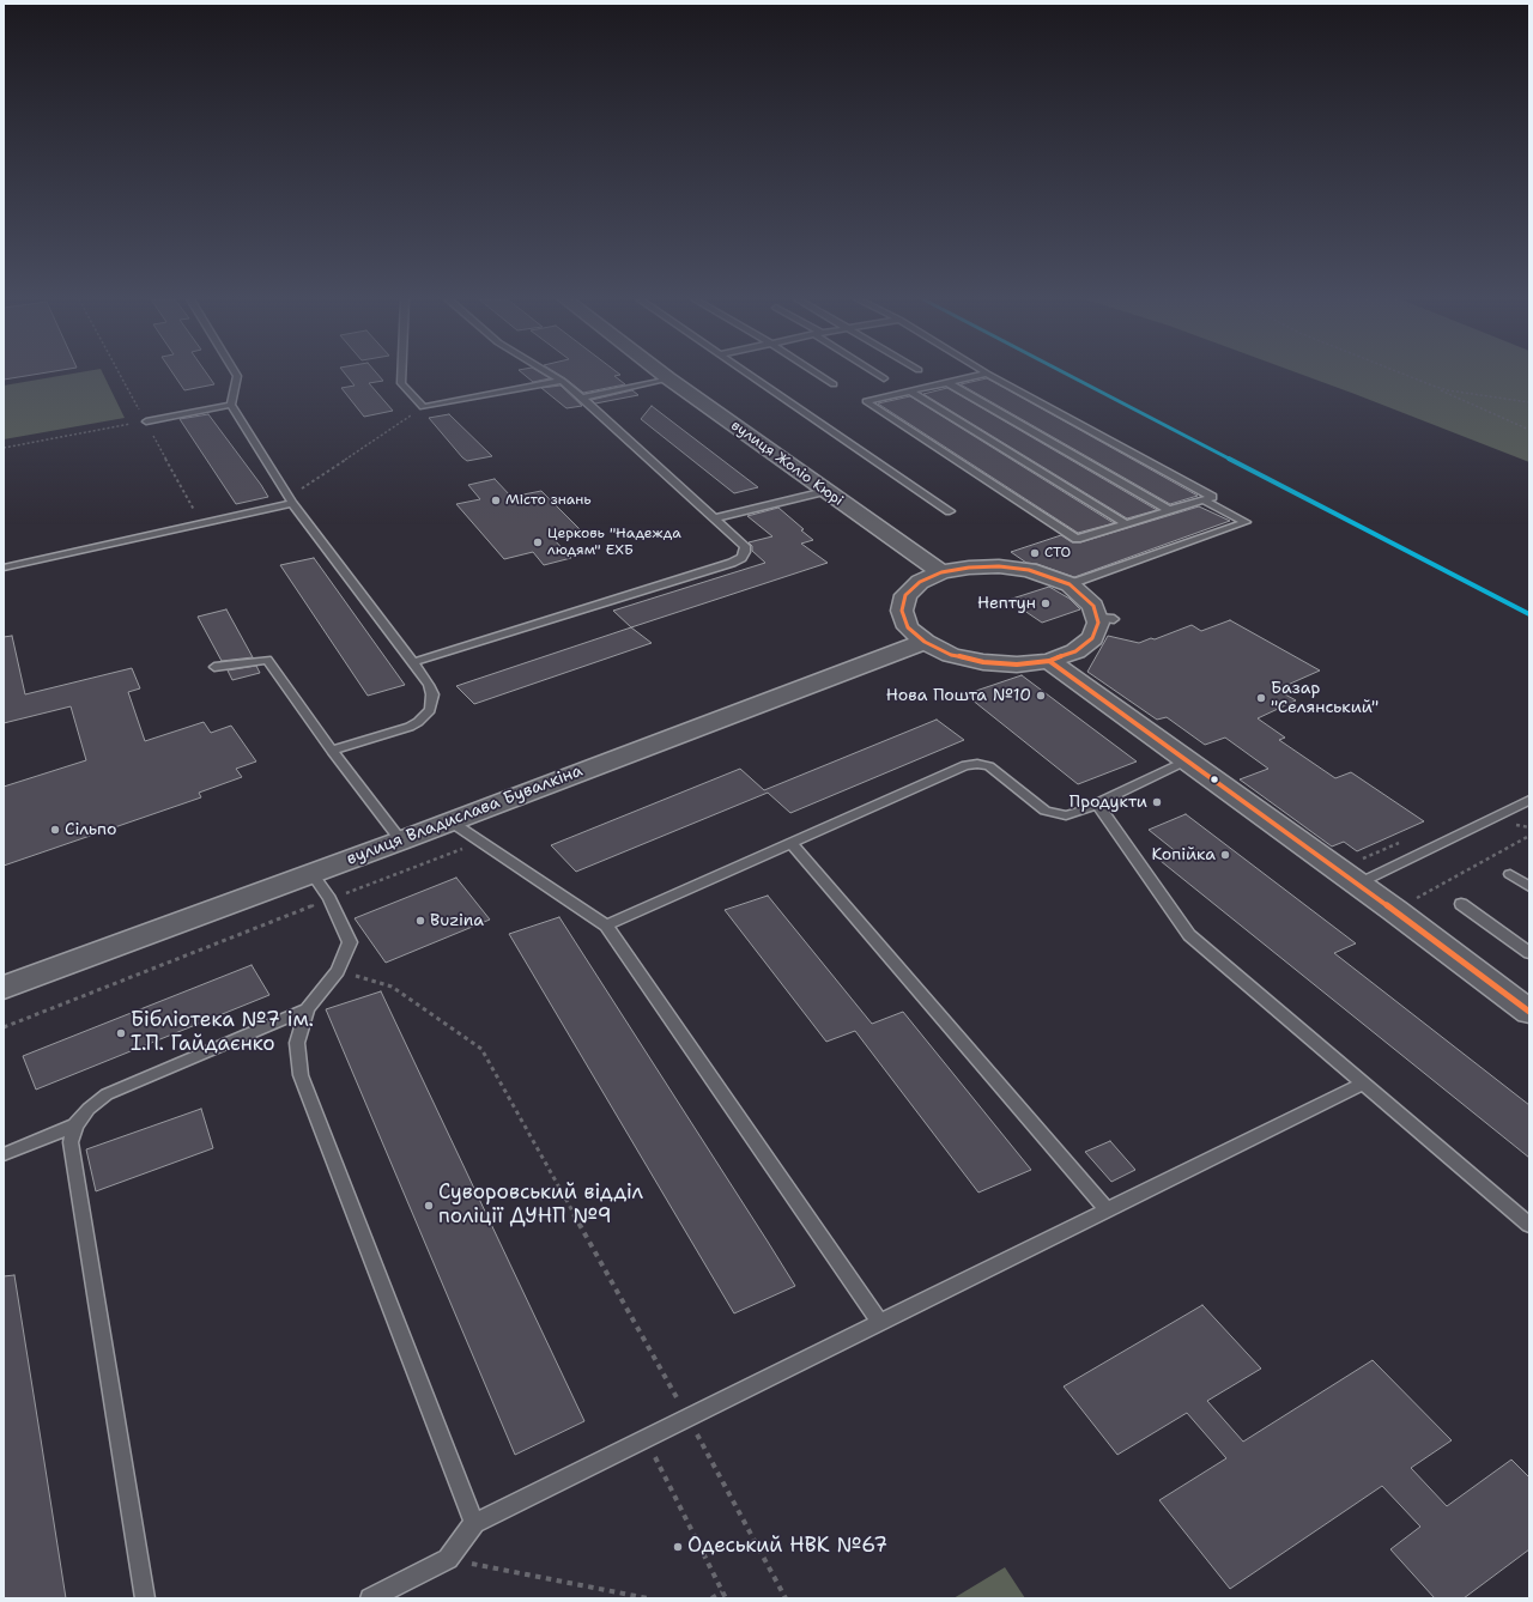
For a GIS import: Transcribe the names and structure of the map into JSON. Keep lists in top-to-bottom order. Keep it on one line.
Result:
{"streets":{"street":["вулиця Жоліо Кюрі","вулиця Владислава Бувалкіна"]},"places":["Місто знань","Церковь \"Надежда людям\" ЕХБ","СТО","Нептун","Нова Пошта №10","Базар \"Селянський\"","Продукти","Сільпо","Копійка","Buzina","Бібліотека №7 ім. І.П. Гайдаєнко","Суворовський відділ поліції ДУНП №9","Одеський НВК №67"]}
